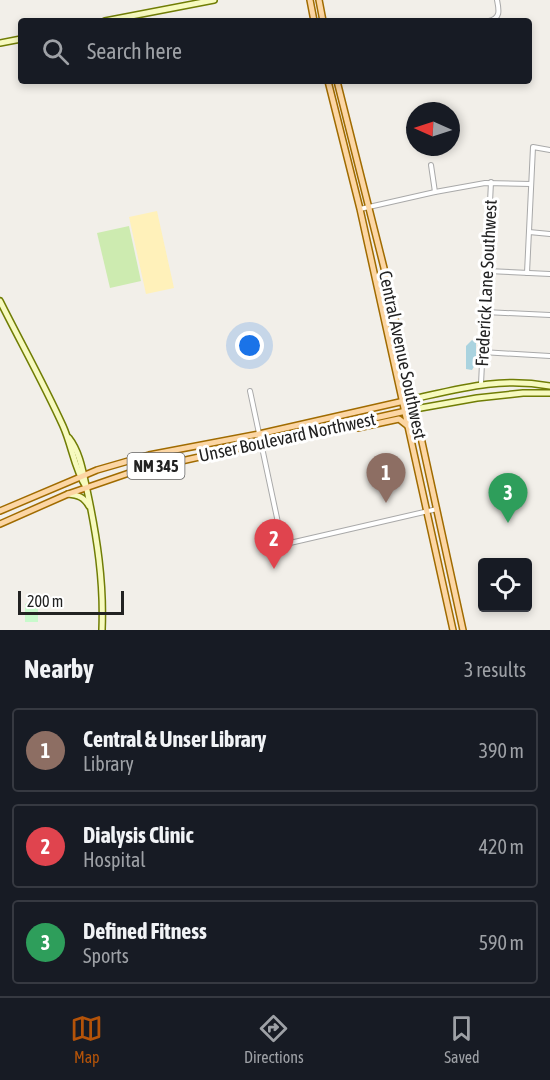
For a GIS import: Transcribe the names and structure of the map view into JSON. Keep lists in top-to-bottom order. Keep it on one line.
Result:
{"streets":{"main road":["Central Avenue Southwest","Unser Boulevard Northwest","NM 345"],"street":["Frederick Lane Southwest"]},"crossings":[["Central Avenue Southwest","NM 345"],["Unser Boulevard Northwest","NM 345"]],"scale_bar":"200 m","north":"left","page":{"search":"Search here","pins":["1","3","2"],"scale":"200 m","heading":["Nearby","3 results"],"list":[{"mark":"1","name":"Central & Unser Library","note":"Library","value":"390 m"},{"mark":"2","name":"Dialysis Clinic","note":"Hospital","value":"420 m"},{"mark":"3","name":"Defined Fitness","note":"Sports","value":"590 m"}],"nav":["Map","Directions","Saved"]}}
